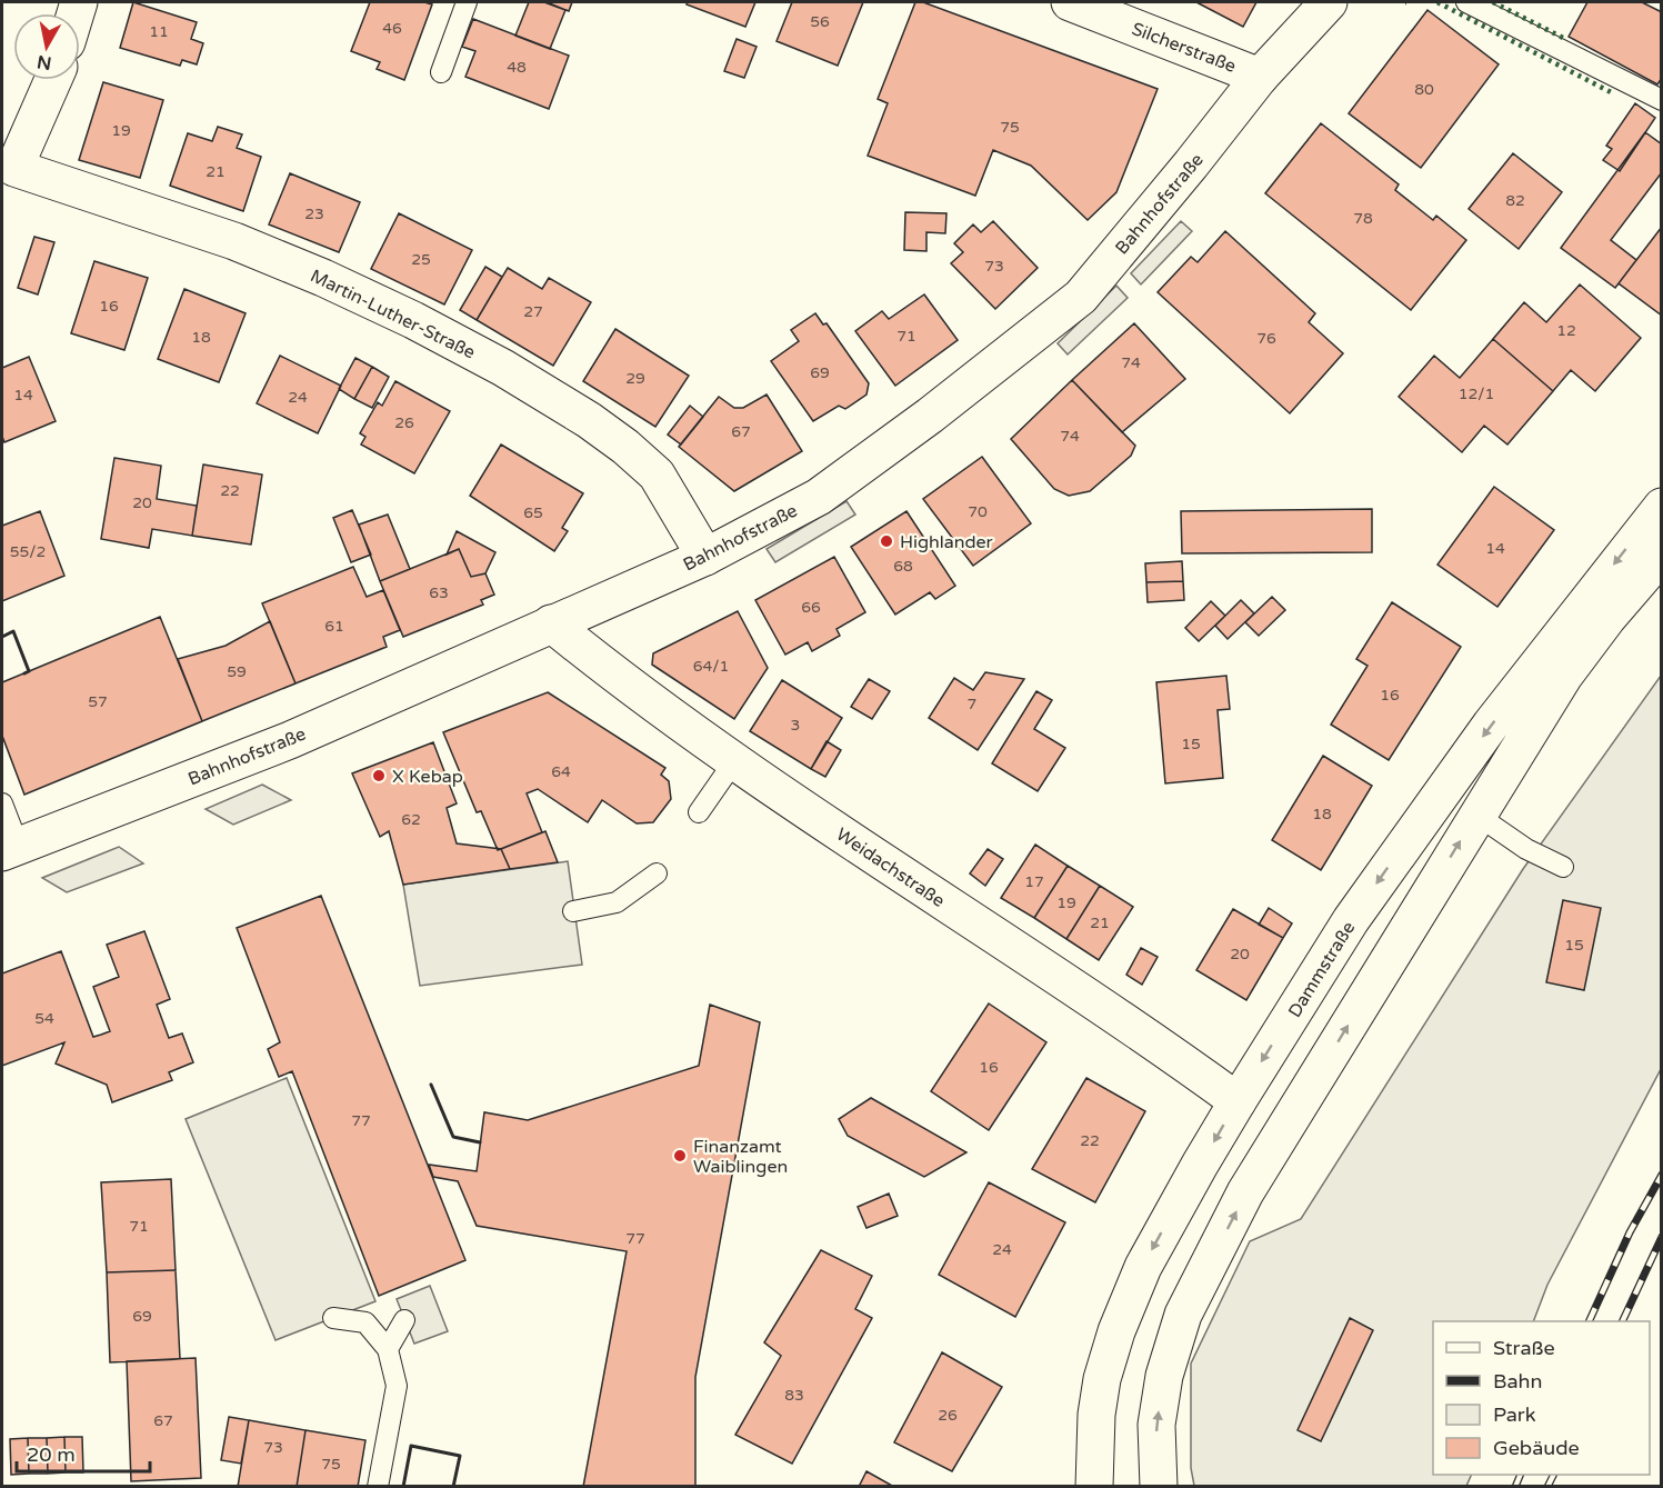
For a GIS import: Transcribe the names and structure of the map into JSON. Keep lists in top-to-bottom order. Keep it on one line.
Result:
{"streets":{"street":["Silcherstraße","Bahnhofstraße","Martin-Luther-Straße","Weidachstraße","Dammstraße"]},"crossings":[["Silcherstraße","Bahnhofstraße"],["Bahnhofstraße","Martin-Luther-Straße"],["Bahnhofstraße","Weidachstraße"],["Weidachstraße","Dammstraße"]],"places":["Highlander","X Kebap","Finanzamt Waiblingen"],"house_numbers":["56","46","11","48","80","75","19","21","82","23","78","25","73","16","27","12","71","18","76","74","69","29","12/1","14","24","26","67","74","22","20","70","65","14","55/2","68","63","66","61","64/1","59","16","57","7","3","15","64","18","62","17","19","21","15","20","54","16","77","22","71","77","24","69","83","26","67","73","75"],"legend":["Straße","Bahn","Park","Gebäude"],"scale_bar":"20 m","north":"bottom"}
